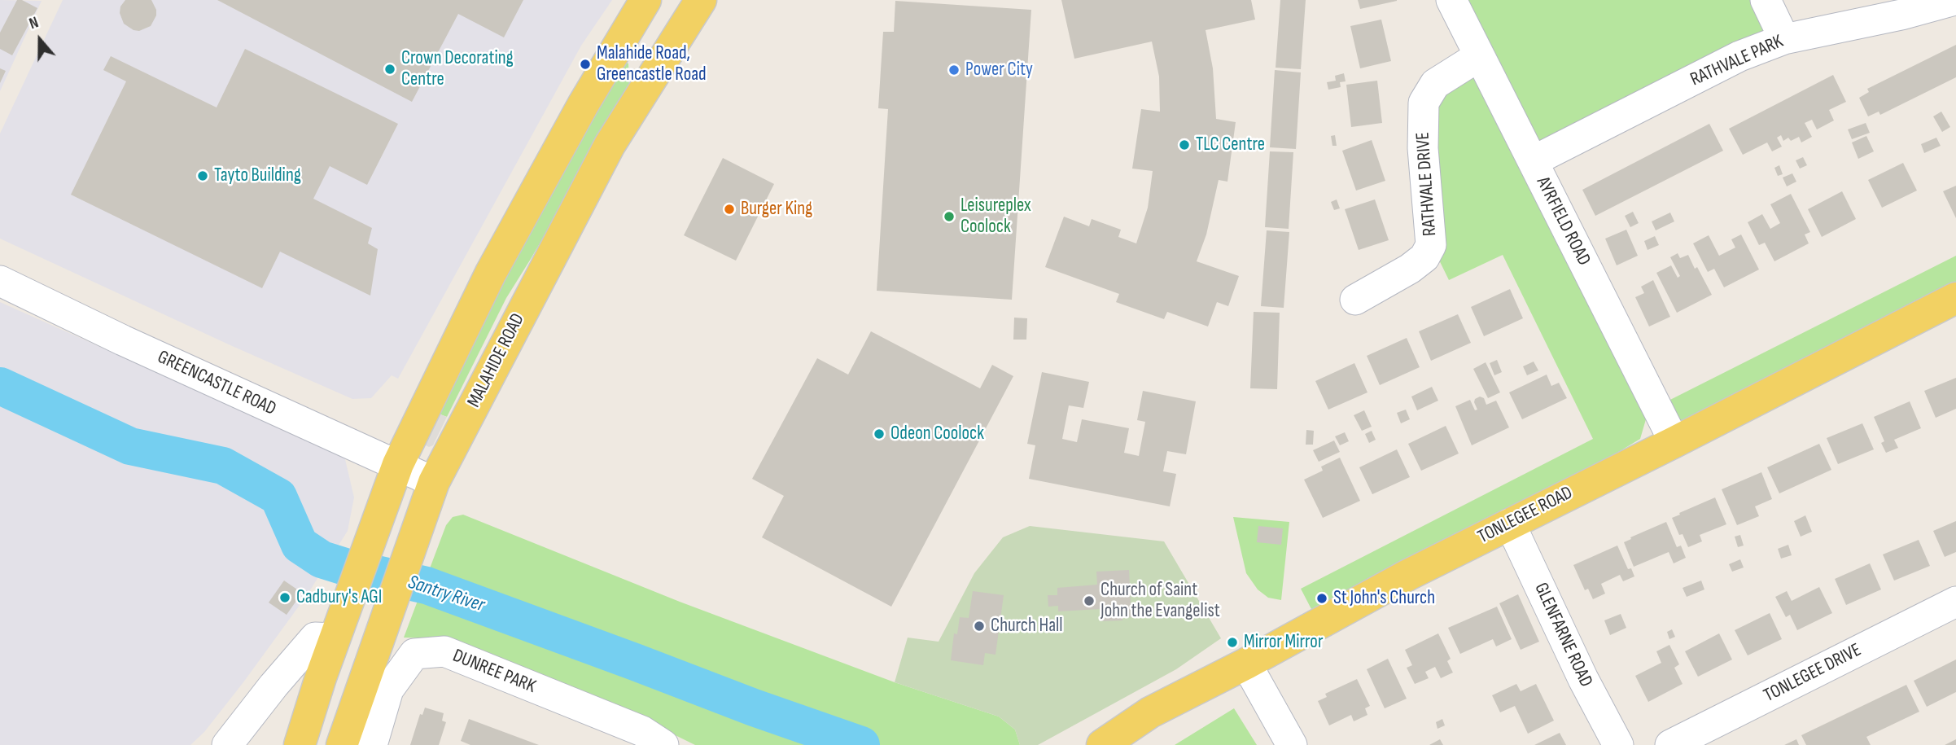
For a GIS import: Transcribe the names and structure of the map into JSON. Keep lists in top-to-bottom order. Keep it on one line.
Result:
{"streets":{"main road":["MALAHIDE ROAD","TONLEGEE ROAD"],"street":["RATHVALE PARK","RATHVALE DRIVE","AYRFIELD ROAD","GREENCASTLE ROAD","GLENFARNE ROAD","DUNREE PARK","TONLEGEE DRIVE"]},"crossings":[["RATHVALE PARK","AYRFIELD ROAD"],["RATHVALE DRIVE","AYRFIELD ROAD"],["AYRFIELD ROAD","TONLEGEE ROAD"],["MALAHIDE ROAD","GREENCASTLE ROAD"],["TONLEGEE ROAD","GLENFARNE ROAD"]],"water":["Santry River"],"places":["Malahide Road, Greencastle Road","Crown Decorating Centre","Power City","TLC Centre","Tayto Building","Burger King","Leisureplex Coolock","Odeon Coolock","Cadbury's AGI","St John's Church","Church of Saint John the Evangelist","Church Hall","Mirror Mirror"],"north":"top"}
